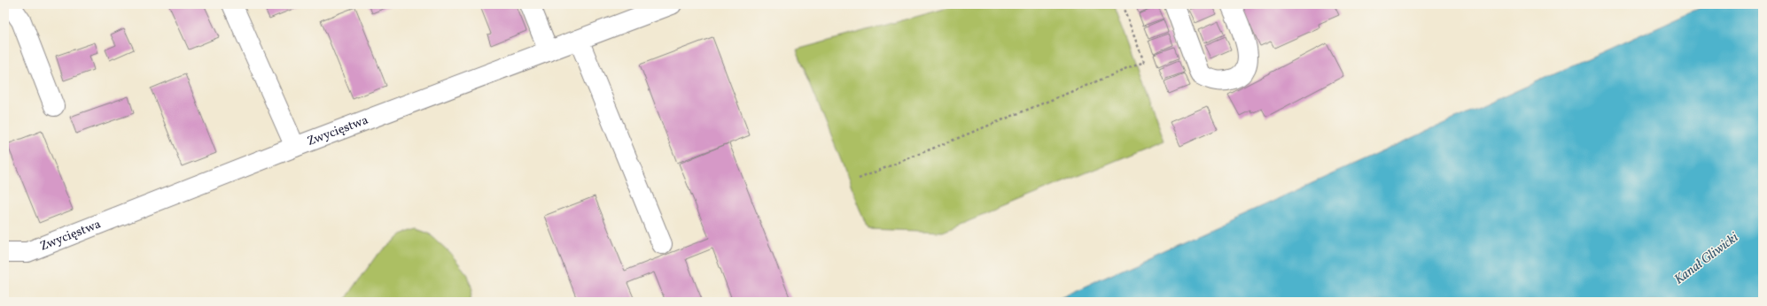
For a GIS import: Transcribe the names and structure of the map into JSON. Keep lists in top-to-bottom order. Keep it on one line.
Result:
{"streets":{"street":["Zwycięstwa"]},"water":["Kanał Gliwicki"]}
